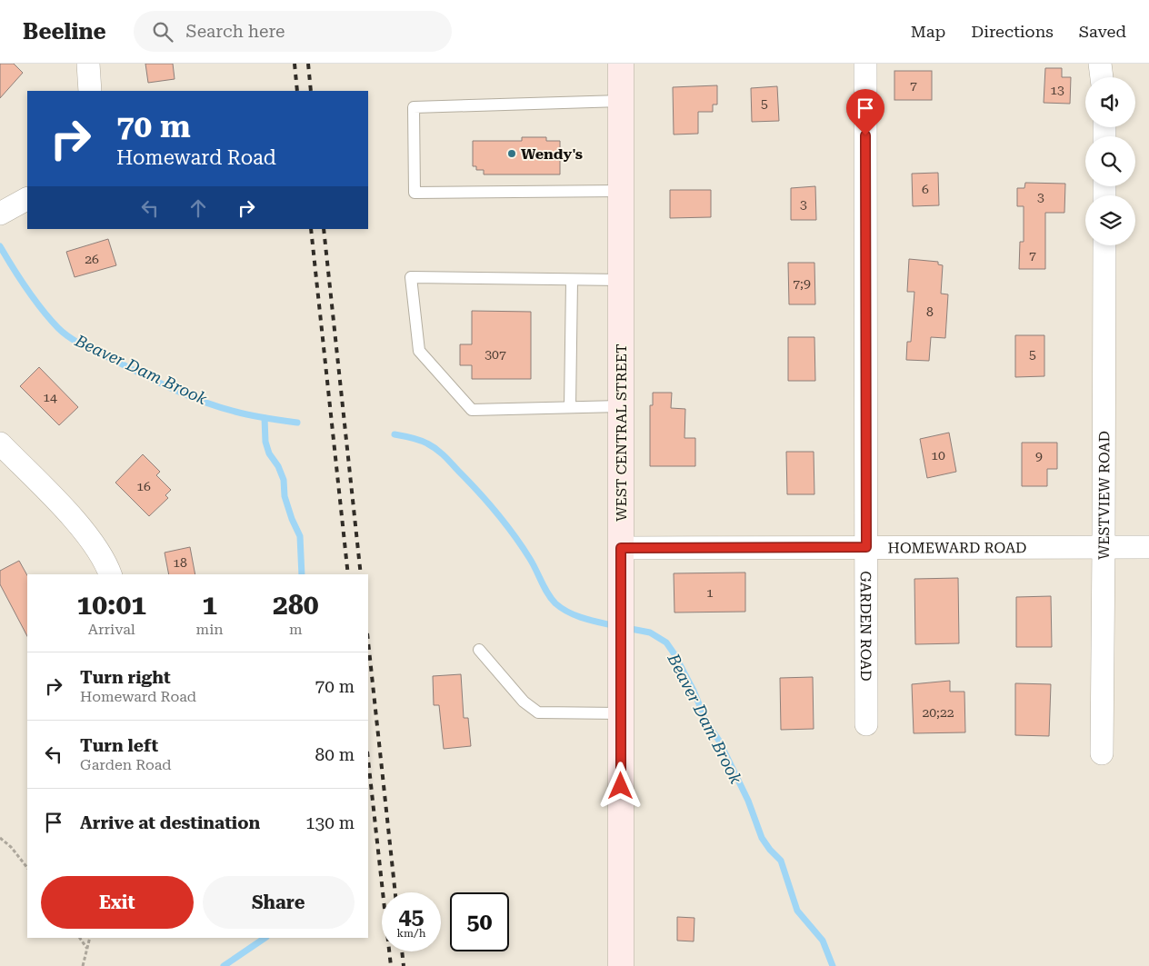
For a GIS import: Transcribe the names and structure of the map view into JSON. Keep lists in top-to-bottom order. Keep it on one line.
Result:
{"streets":{"main road":["WEST CENTRAL STREET"],"street":["WESTVIEW ROAD","HOMEWARD ROAD","GARDEN ROAD"]},"crossings":[["WEST CENTRAL STREET","HOMEWARD ROAD"],["WESTVIEW ROAD","HOMEWARD ROAD"],["HOMEWARD ROAD","GARDEN ROAD"]],"water":["Beaver Dam Brook"],"places":["Wendy's"],"house_numbers":["7","13","5","6","3","3","7","26","7;9","8","307","5","14","10","9","16","18","1","20;22"],"page":{"header":"Beeline","search":"Search here","nav":["Map","Directions","Saved"],"turn":["70 m","Homeward Road"],"eta":["10:01","Arrival","1","min","280","m"],"list":[{"name":"Turn right","note":"Homeward Road","value":"70 m"},{"name":"Turn left","note":"Garden Road","value":"80 m"},{"name":"Arrive at destination","value":"130 m"}],"buttons":["Exit","Share"],"speed":"45 km/h","limit":"50"}}
